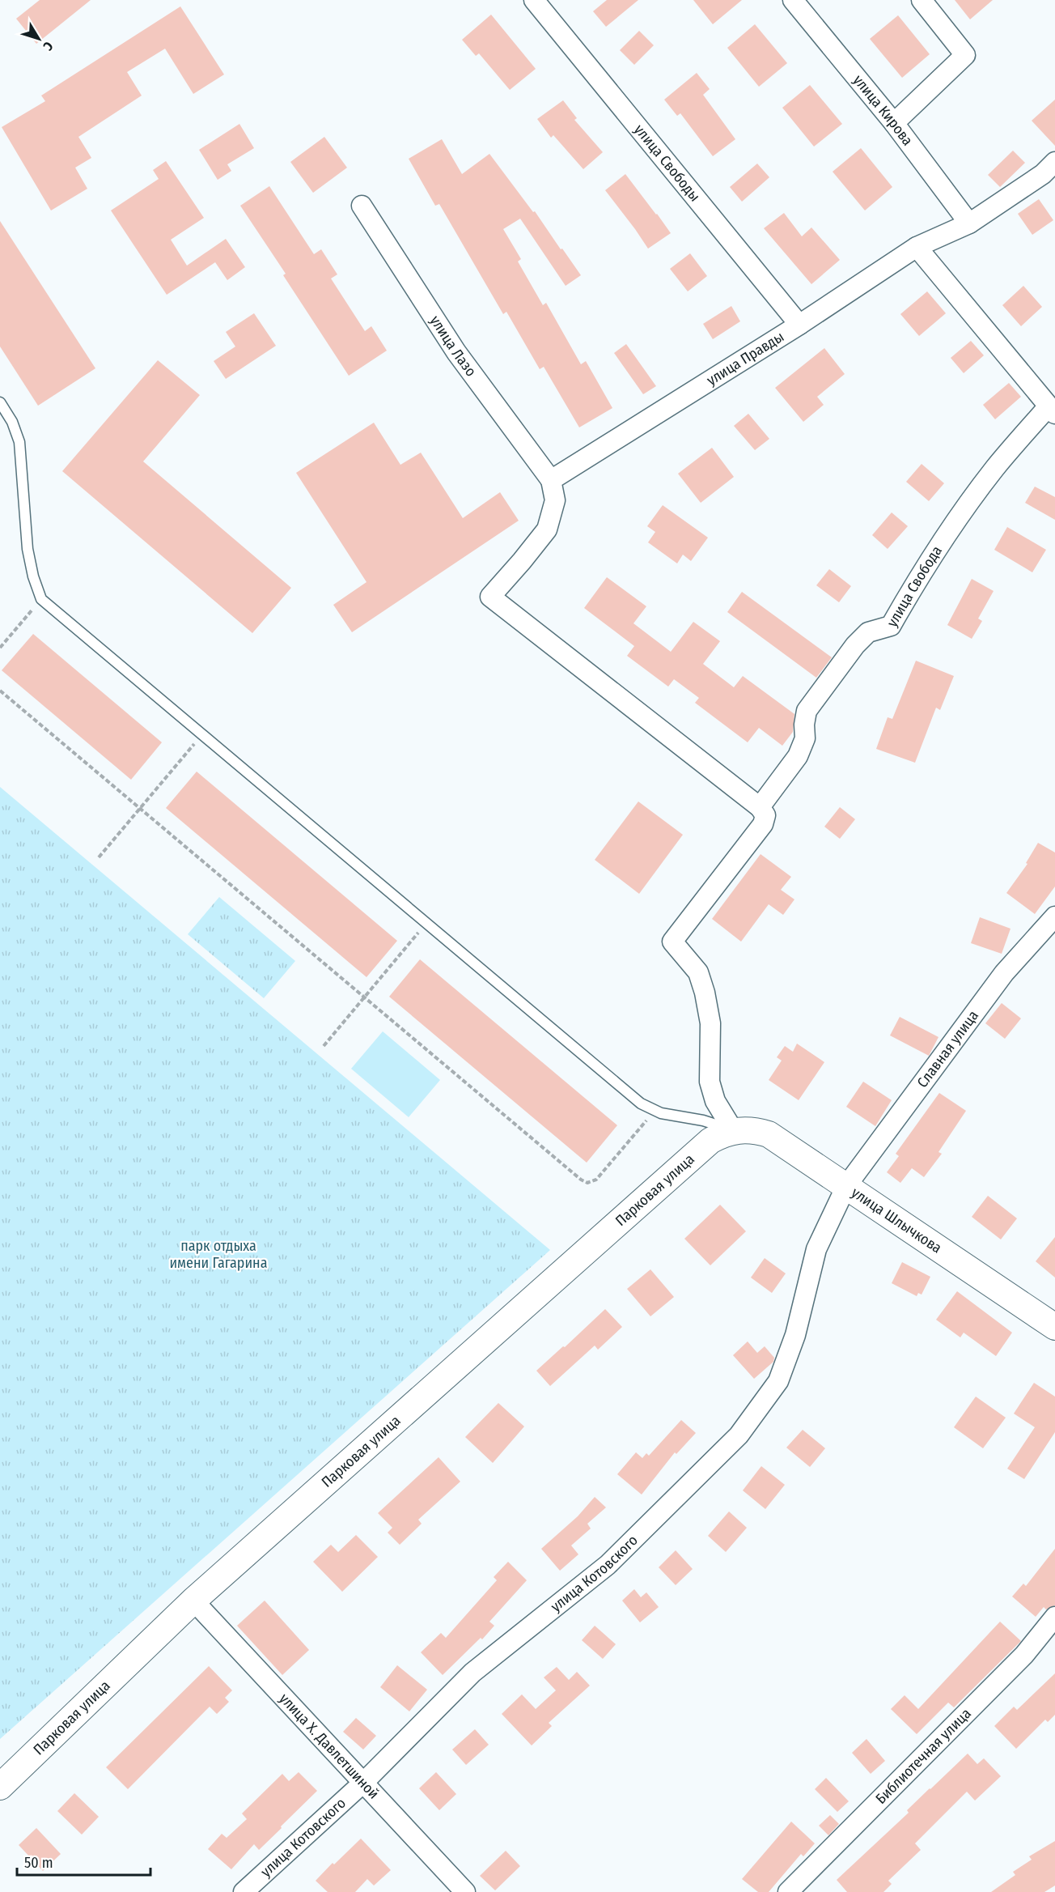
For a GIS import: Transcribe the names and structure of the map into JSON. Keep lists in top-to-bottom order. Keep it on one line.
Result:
{"streets":{"street":["улица Кирова","улица Свободы","улица Лазо","улица Правды","улица Свобода","Славная улица","Парковая улица","улица Шлычкова","улица Котовского","улица Х. Давлетшиной","Библиотечная улица"]},"crossings":[["улица Кирова","улица Правды"],["улица Свободы","улица Правды"],["улица Лазо","улица Правды"],["Славная улица","улица Шлычкова"],["Славная улица","улица Котовского"],["Парковая улица","улица Шлычкова"],["Парковая улица","улица Х. Давлетшиной"],["улица Шлычкова","улица Котовского"],["улица Котовского","улица Х. Давлетшиной"]],"parks":["парк отдыха имени Гагарина"],"scale_bar":"50 m","north":"bottom right"}
